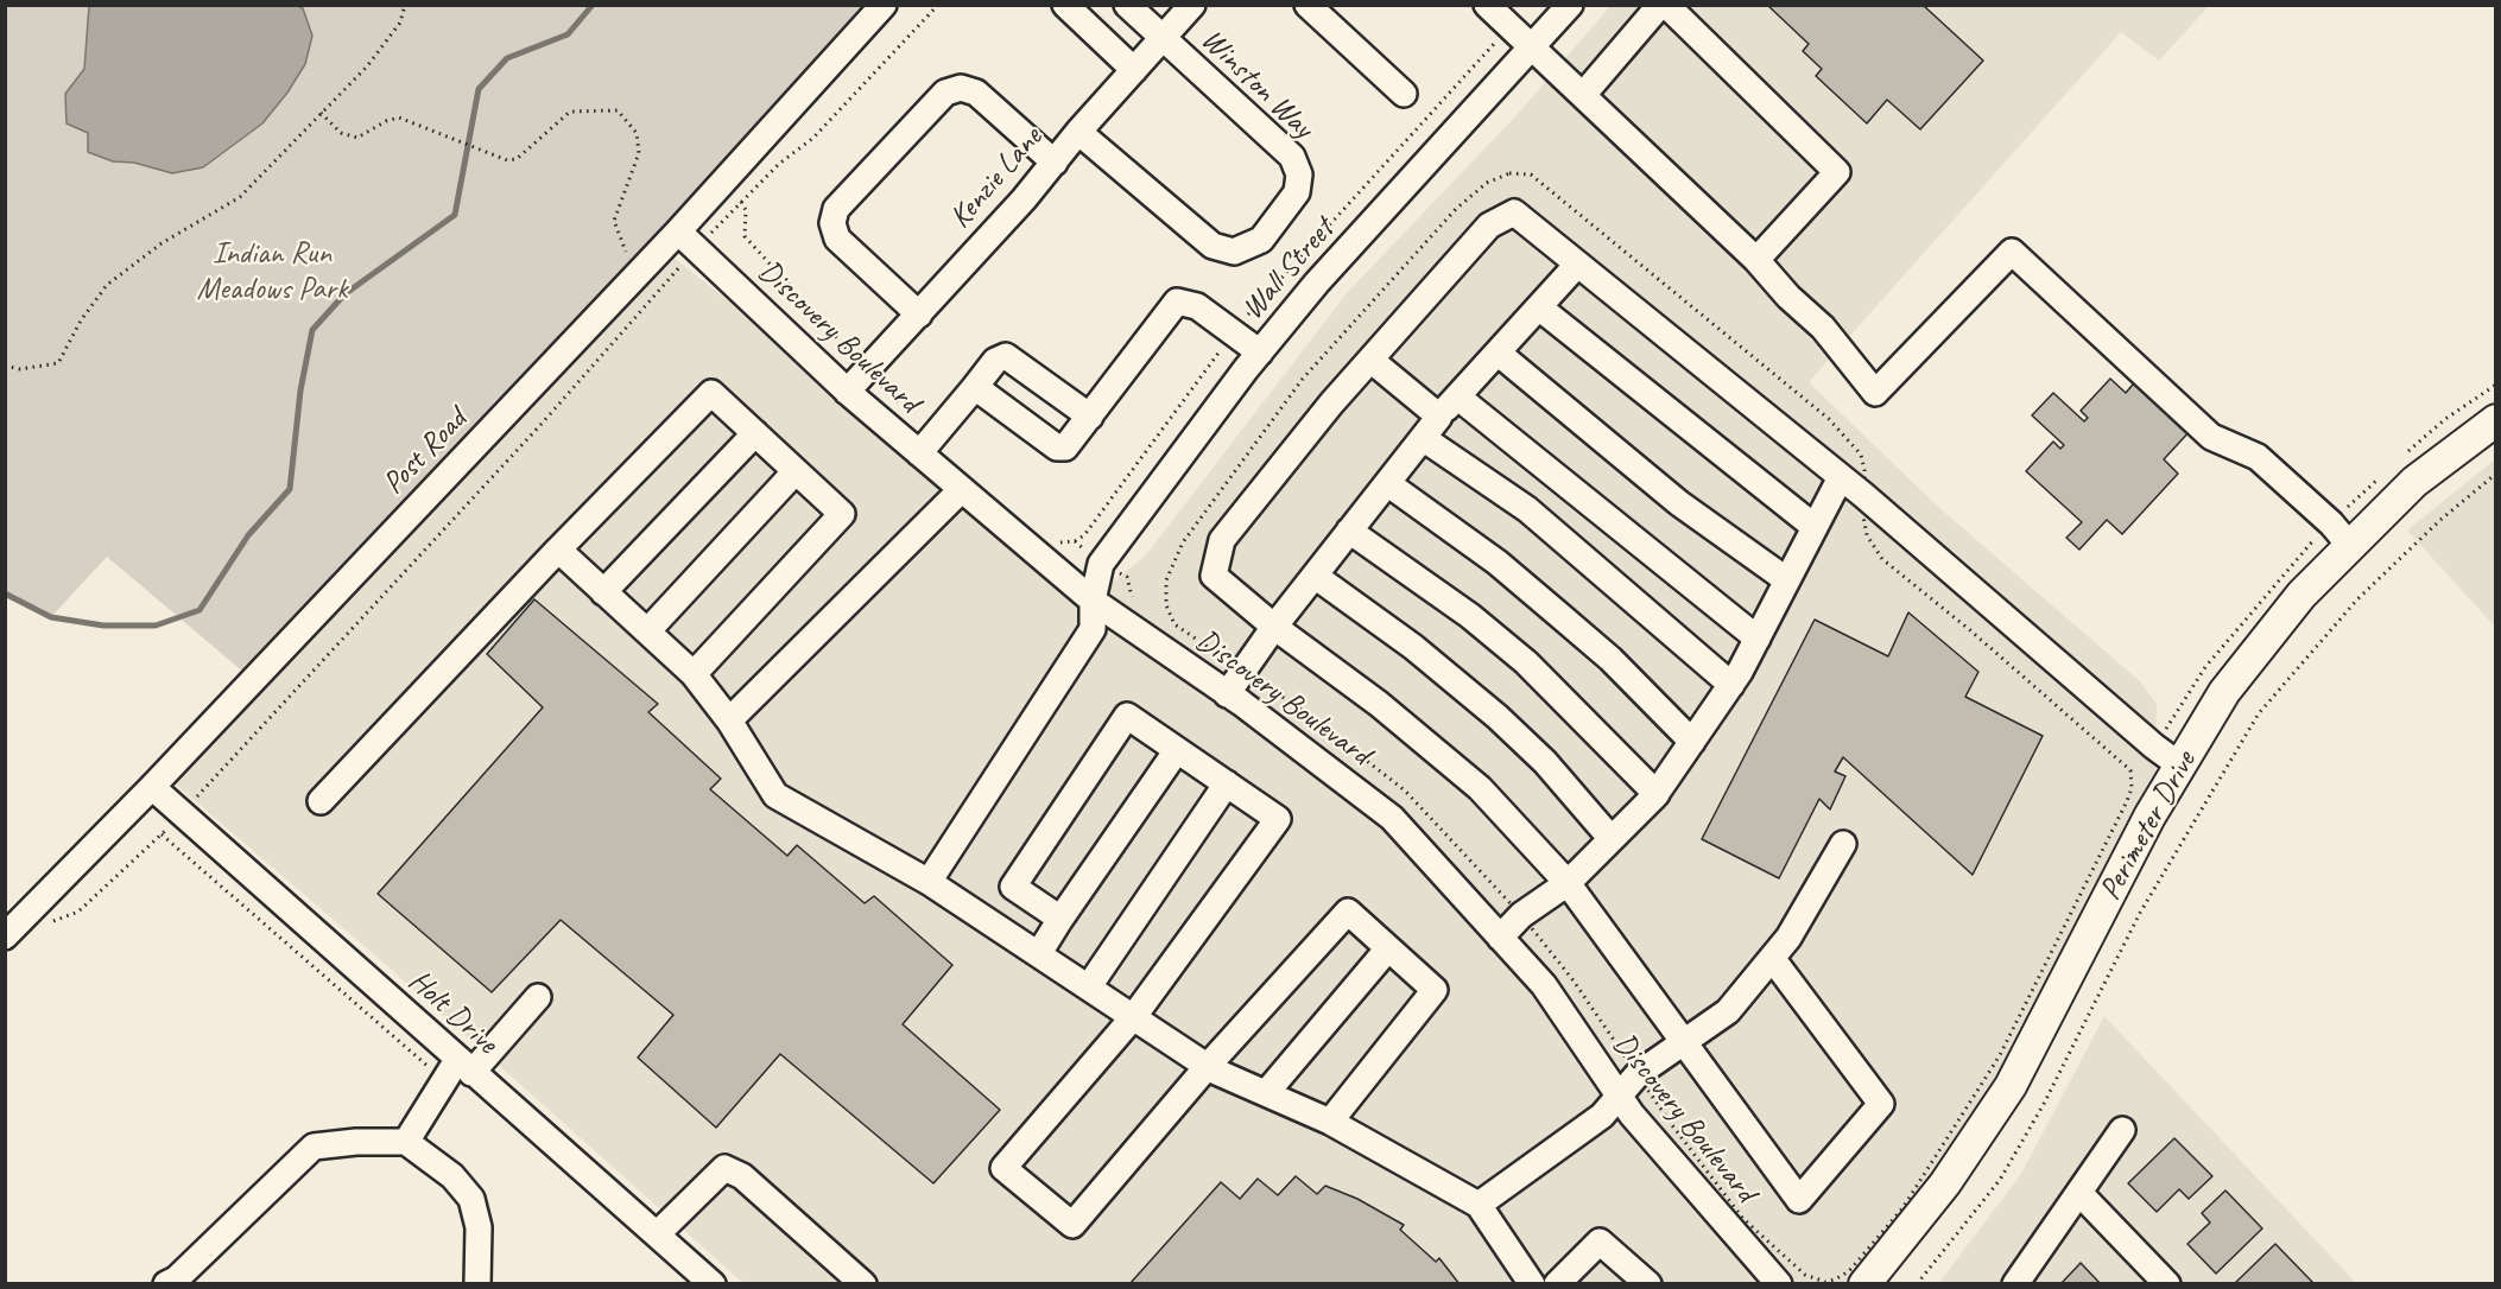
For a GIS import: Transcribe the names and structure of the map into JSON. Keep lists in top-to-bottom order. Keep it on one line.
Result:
{"streets":{"main road":["Perimeter Drive"],"street":["Winston Way","Kenzie Lane","Wall Street","Discovery Boulevard","Post Road","Holt Drive"]},"crossings":[["Winston Way","Kenzie Lane"],["Kenzie Lane","Discovery Boulevard"],["Wall Street","Discovery Boulevard"],["Discovery Boulevard","Post Road"],["Post Road","Holt Drive"]],"parks":["Indian Run Meadows Park"]}
